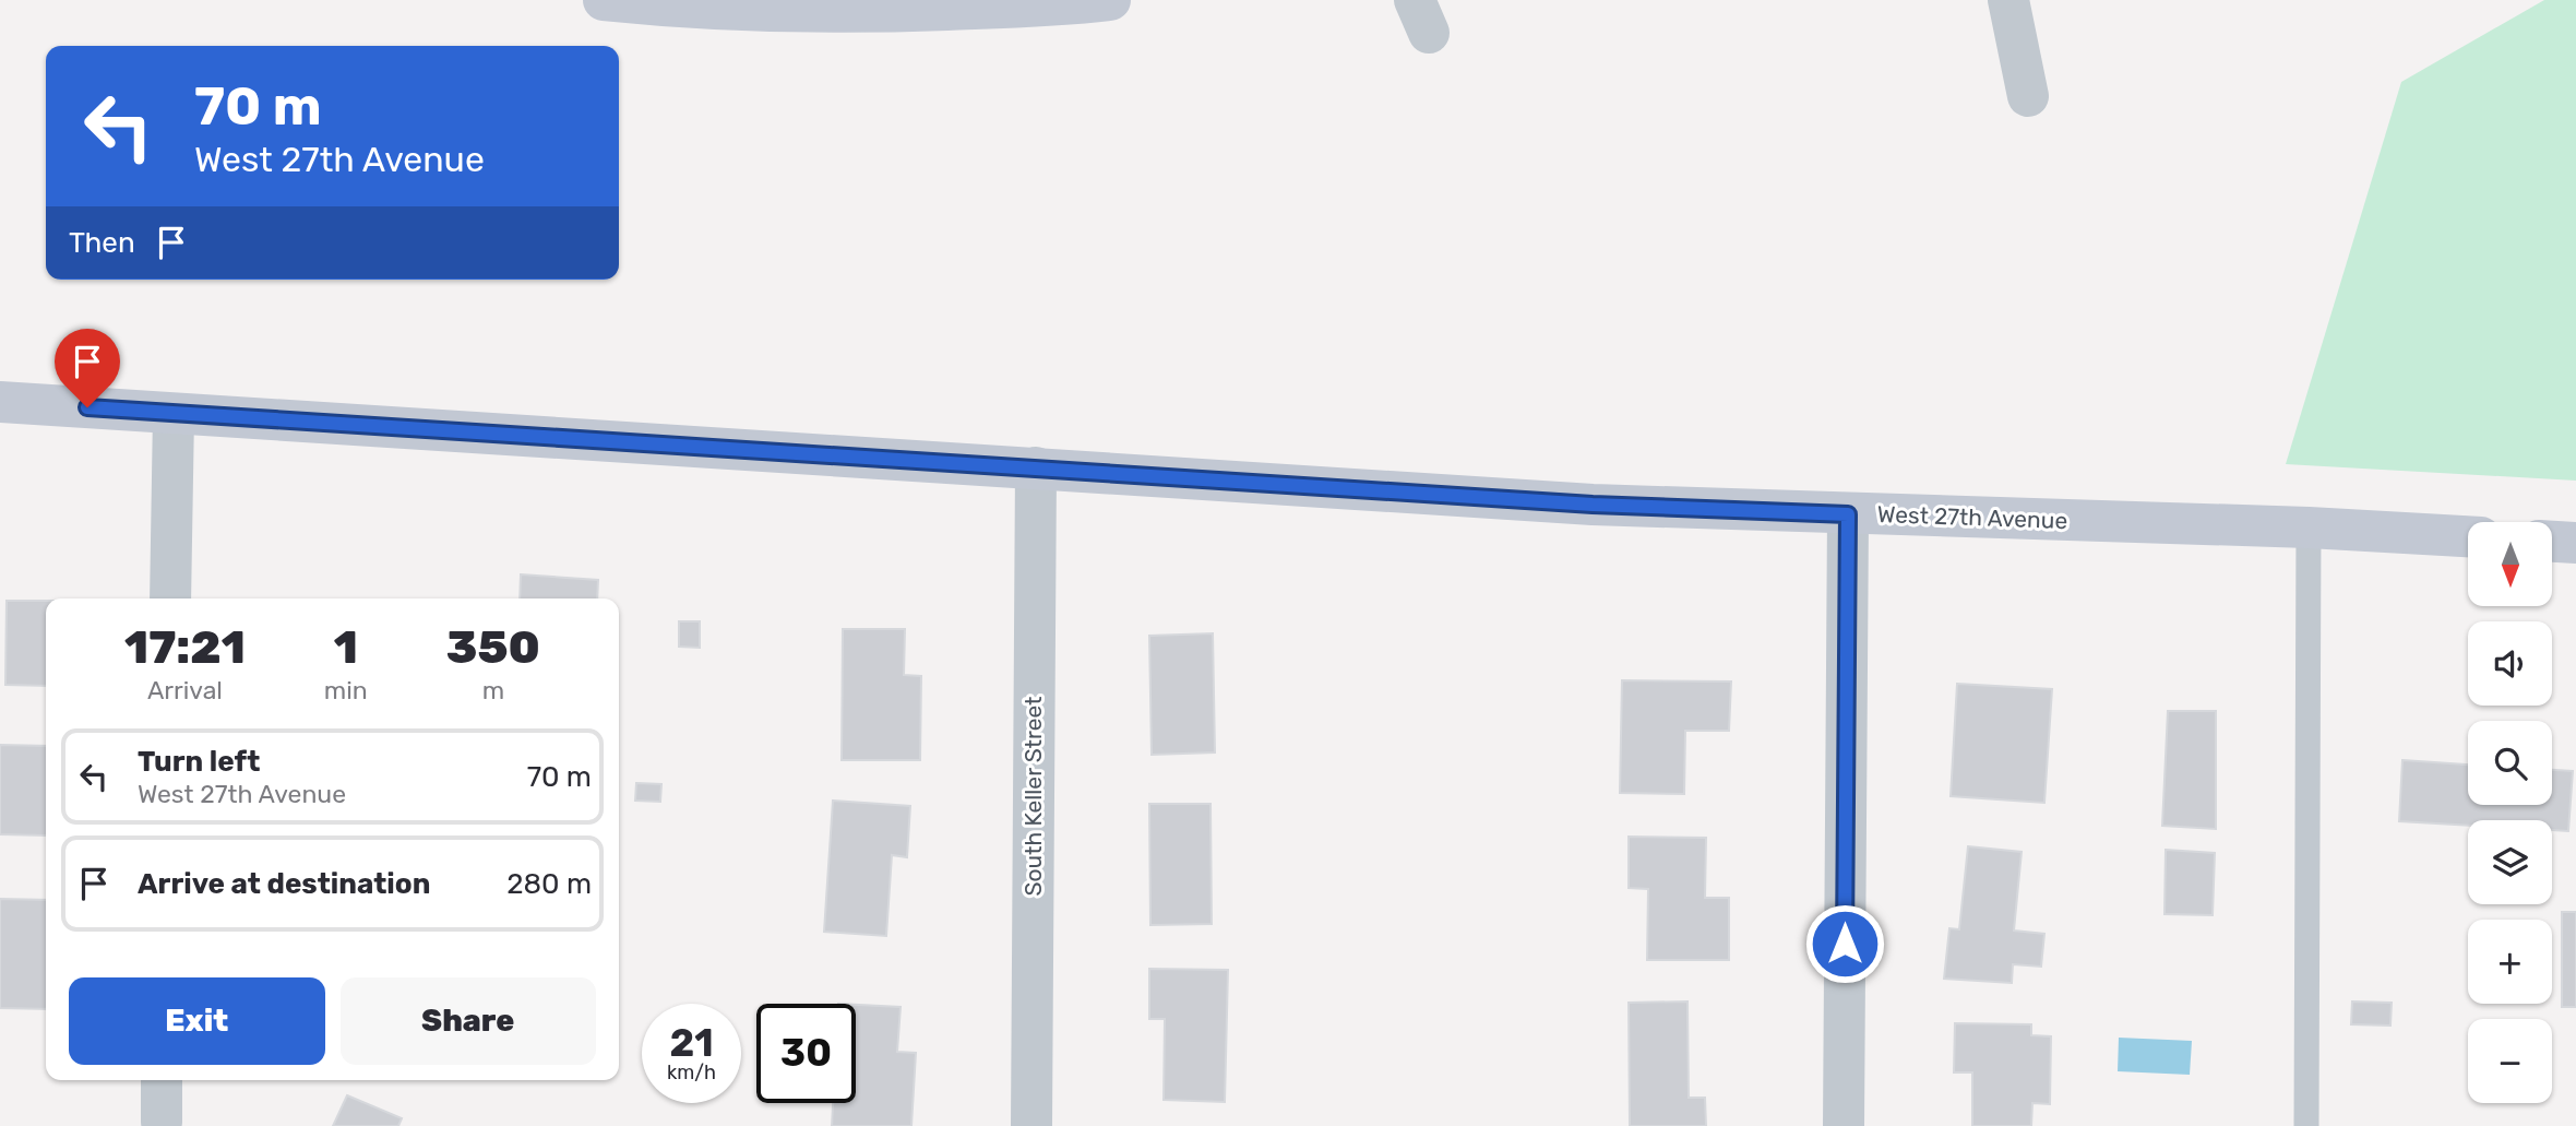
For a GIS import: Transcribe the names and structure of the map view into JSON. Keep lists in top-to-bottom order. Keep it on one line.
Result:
{"streets":{"main road":["West 27th Avenue"],"street":["South Keller Street"]},"crossings":[["West 27th Avenue","South Keller Street"]],"north":"bottom","page":{"turn":["70 m","West 27th Avenue"],"then":"Then","map_buttons":["+","−"],"eta":["17:21","Arrival","1","min","350","m"],"list":[{"name":"Turn left","note":"West 27th Avenue","value":"70 m"},{"name":"Arrive at destination","value":"280 m"}],"buttons":["Exit","Share"],"speed":"21 km/h","limit":"30"}}
